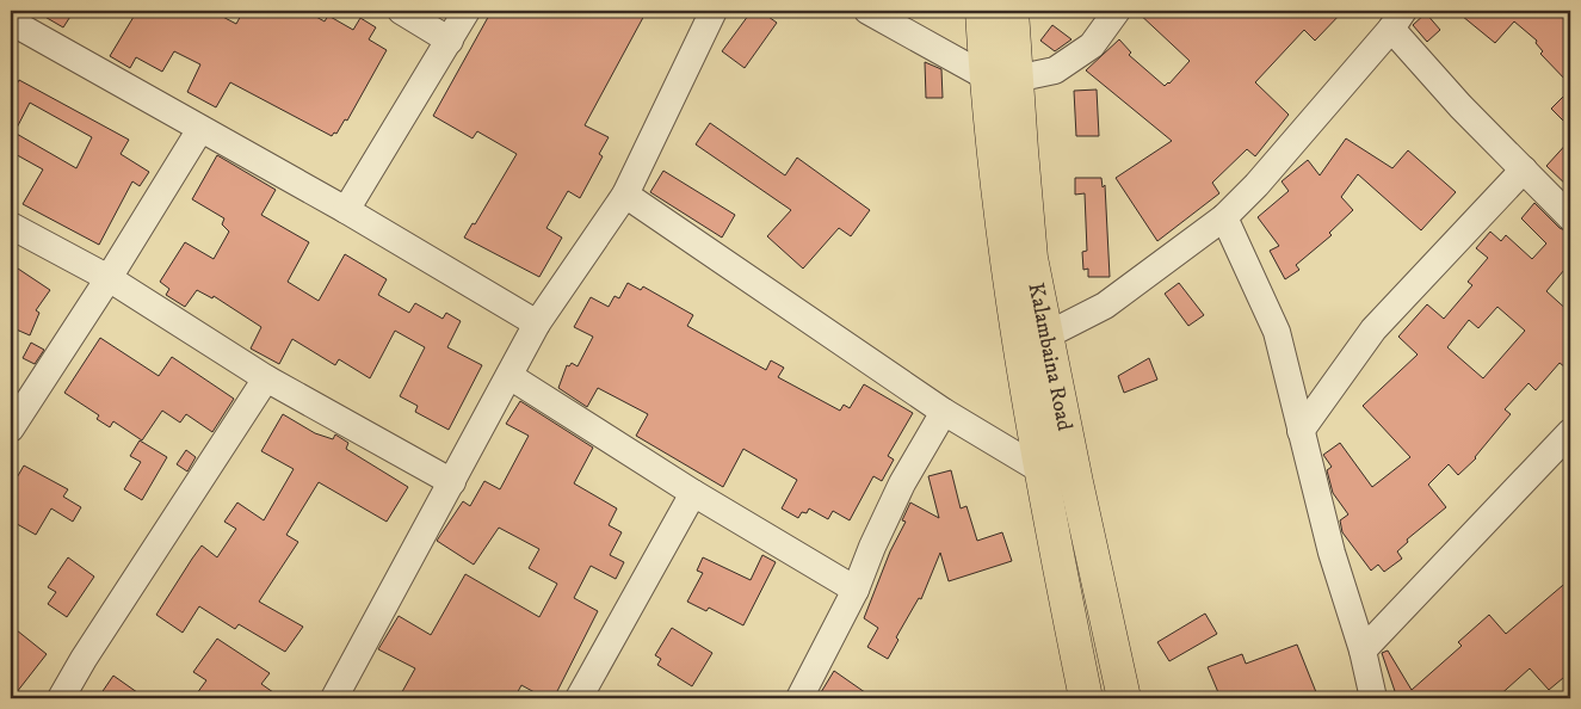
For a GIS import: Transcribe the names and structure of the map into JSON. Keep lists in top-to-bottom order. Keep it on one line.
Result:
{"streets":{"main road":["Kalambaina Road"]}}
